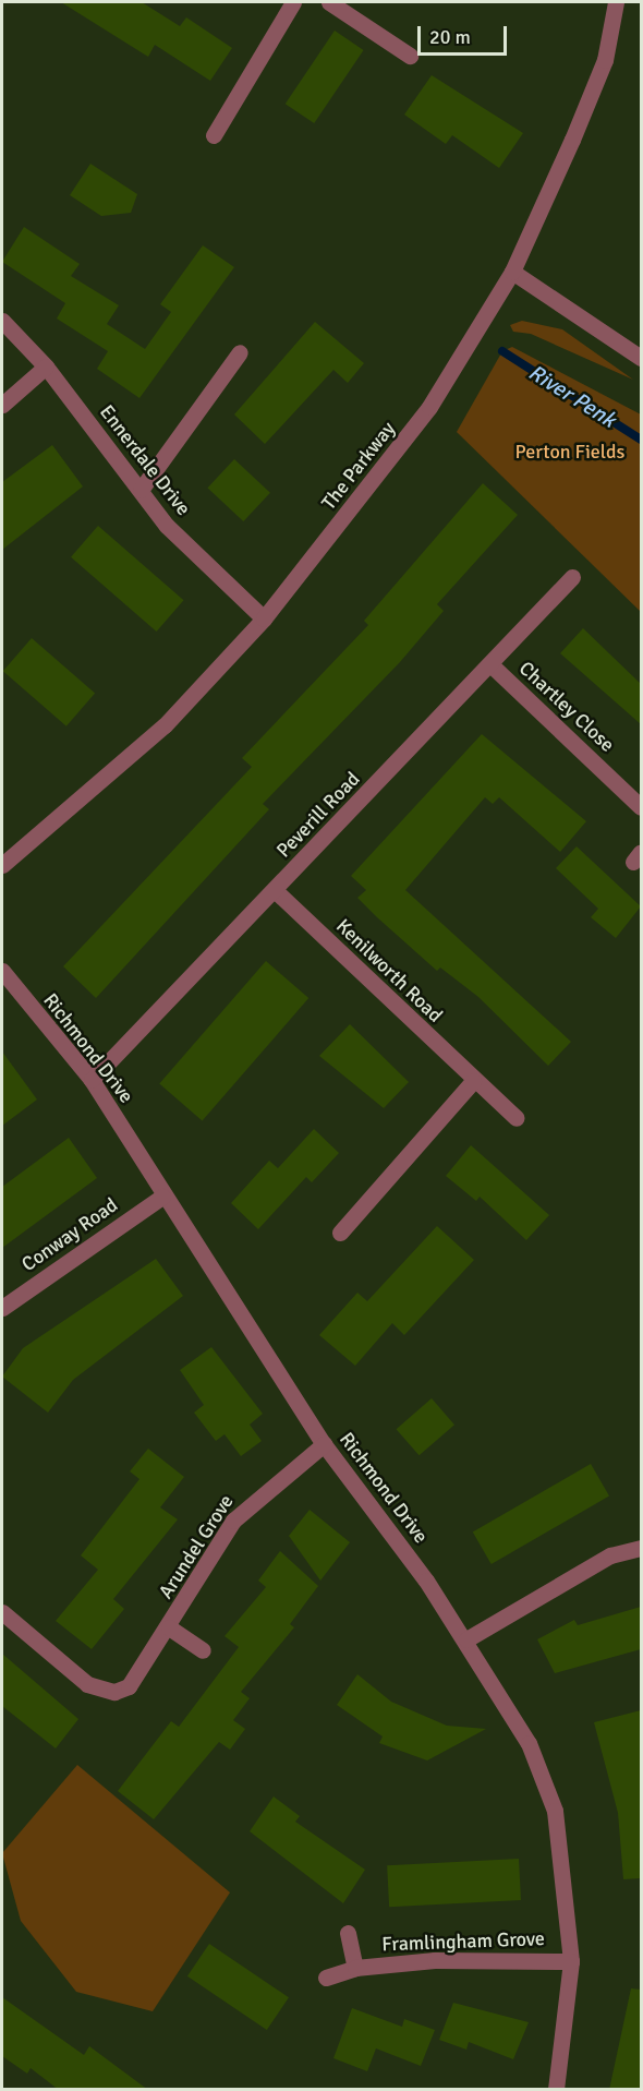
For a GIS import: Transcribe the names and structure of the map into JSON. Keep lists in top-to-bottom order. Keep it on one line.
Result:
{"streets":{"street":["Ennerdale Drive","The Parkway","Chartley Close","Peverill Road","Kenilworth Road","Richmond Drive","Conway Road","Arundel Grove","Framlingham Grove"]},"crossings":[["Ennerdale Drive","The Parkway"],["Chartley Close","Peverill Road"],["Peverill Road","Kenilworth Road"],["Peverill Road","Richmond Drive"],["Richmond Drive","Conway Road"],["Richmond Drive","Arundel Grove"],["Richmond Drive","Framlingham Grove"]],"water":["River Penk"],"parks":["Perton Fields"],"scale_bar":"20 m"}
